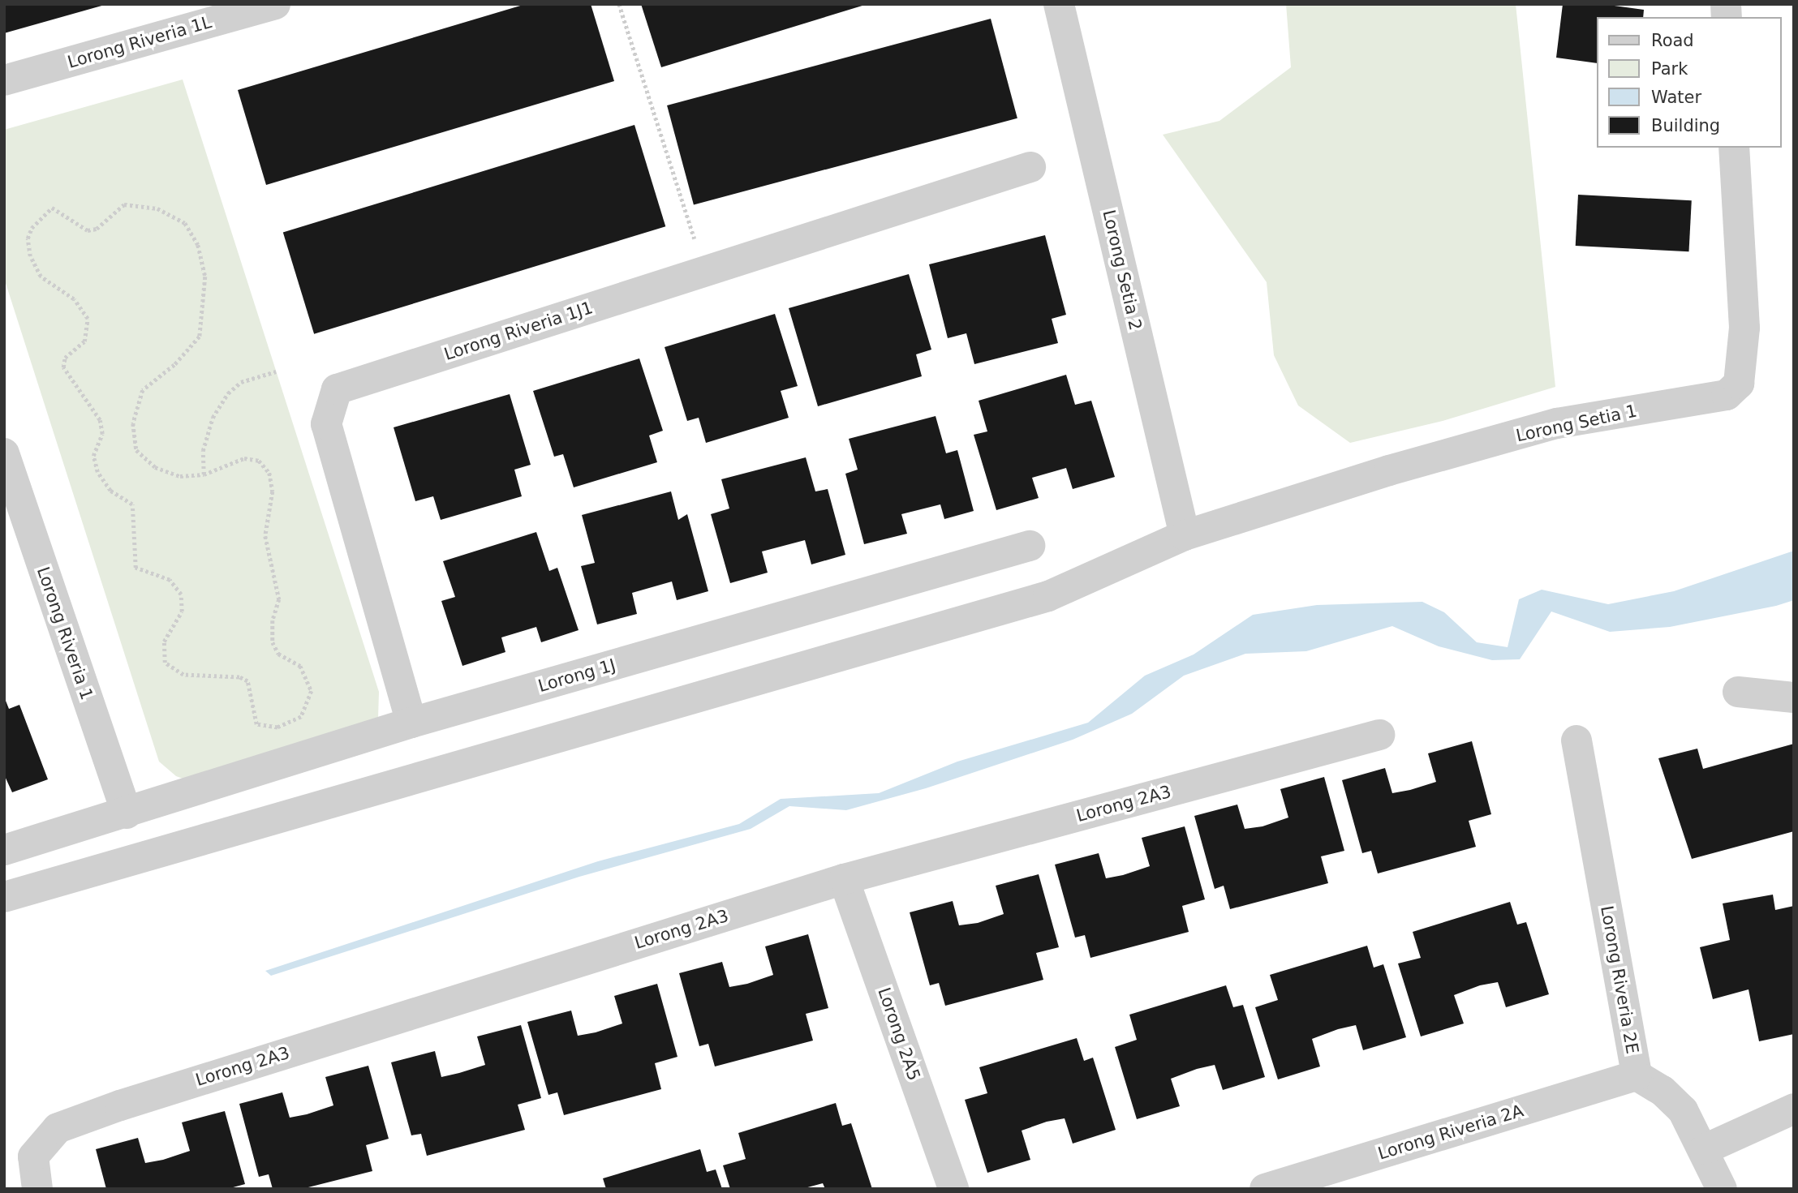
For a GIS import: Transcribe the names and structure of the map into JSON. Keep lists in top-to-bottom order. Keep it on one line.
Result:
{"streets":{"street":["Lorong Riveria 1L","Lorong Setia 2","Lorong Riveria 1J1","Lorong Setia 1","Lorong Riveria 1","Lorong 1J","Lorong 2A3","Lorong Riveria 2E","Lorong 2A5","Lorong Riveria 2A"]},"crossings":[["Lorong Setia 2","Lorong Setia 1"],["Lorong Riveria 1J1","Lorong 1J"],["Lorong Riveria 1","Lorong 1J"],["Lorong 2A3","Lorong 2A5"],["Lorong Riveria 2E","Lorong Riveria 2A"]],"legend":["Road","Park","Water","Building"]}
